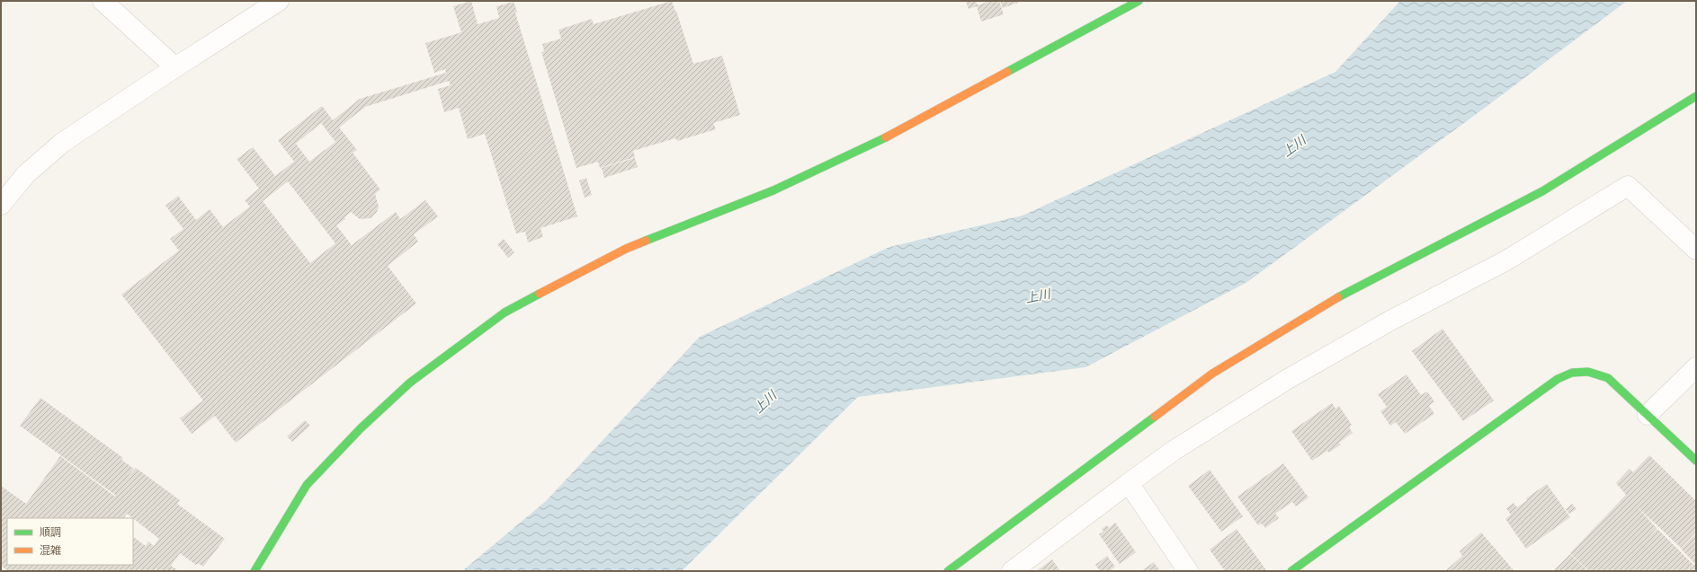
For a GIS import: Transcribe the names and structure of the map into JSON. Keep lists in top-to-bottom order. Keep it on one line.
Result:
{"water":["上川"],"legend":["順調","混雑"]}
